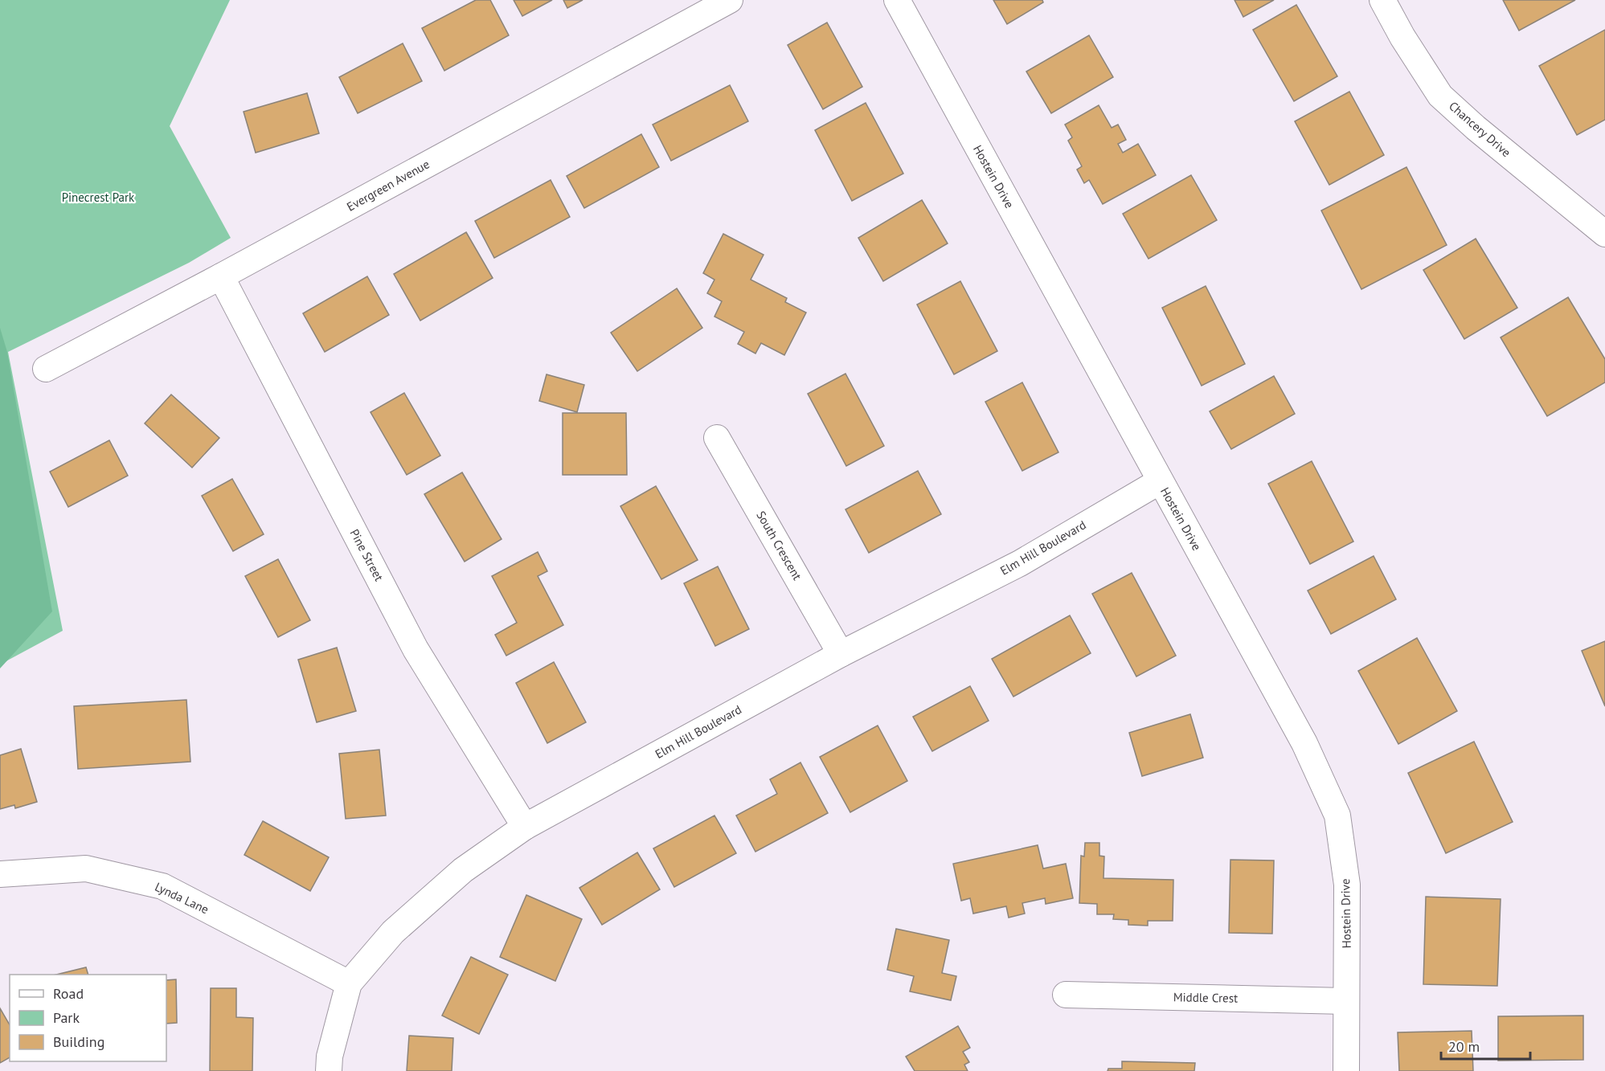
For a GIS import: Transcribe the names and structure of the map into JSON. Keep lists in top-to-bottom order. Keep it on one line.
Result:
{"streets":{"street":["Chancery Drive","Hostein Drive","Evergreen Avenue","South Crescent","Elm Hill Boulevard","Pine Street","Lynda Lane","Middle Crest"]},"crossings":[["Hostein Drive","Elm Hill Boulevard"],["Hostein Drive","Middle Crest"],["Evergreen Avenue","Pine Street"],["South Crescent","Elm Hill Boulevard"],["Elm Hill Boulevard","Pine Street"],["Elm Hill Boulevard","Lynda Lane"]],"parks":["Pinecrest Park"],"legend":["Road","Park","Building"],"scale_bar":"20 m"}
